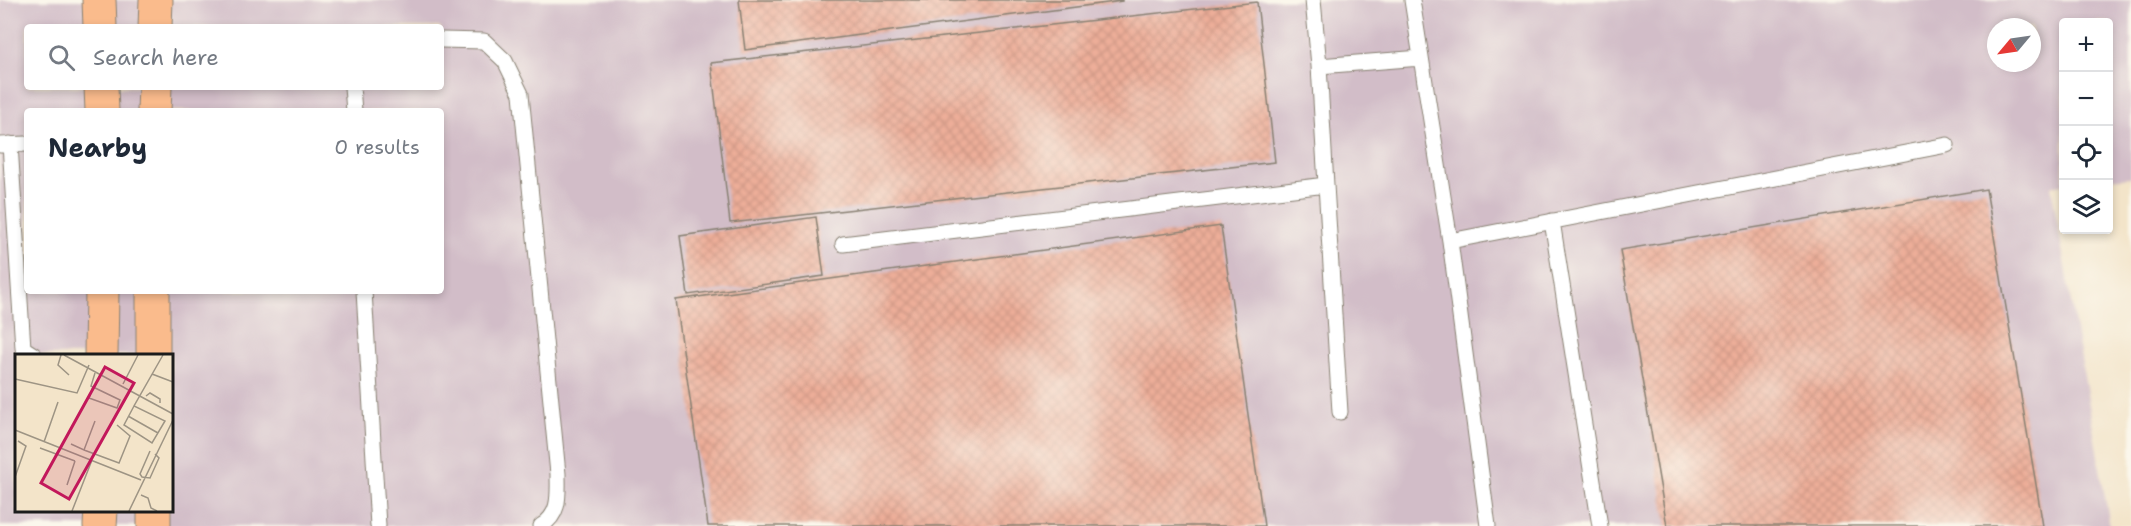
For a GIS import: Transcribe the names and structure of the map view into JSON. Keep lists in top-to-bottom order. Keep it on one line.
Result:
{"north":"bottom left","page":{"map_buttons":["+","−"],"search":"Search here","heading":["Nearby","0 results"]}}
